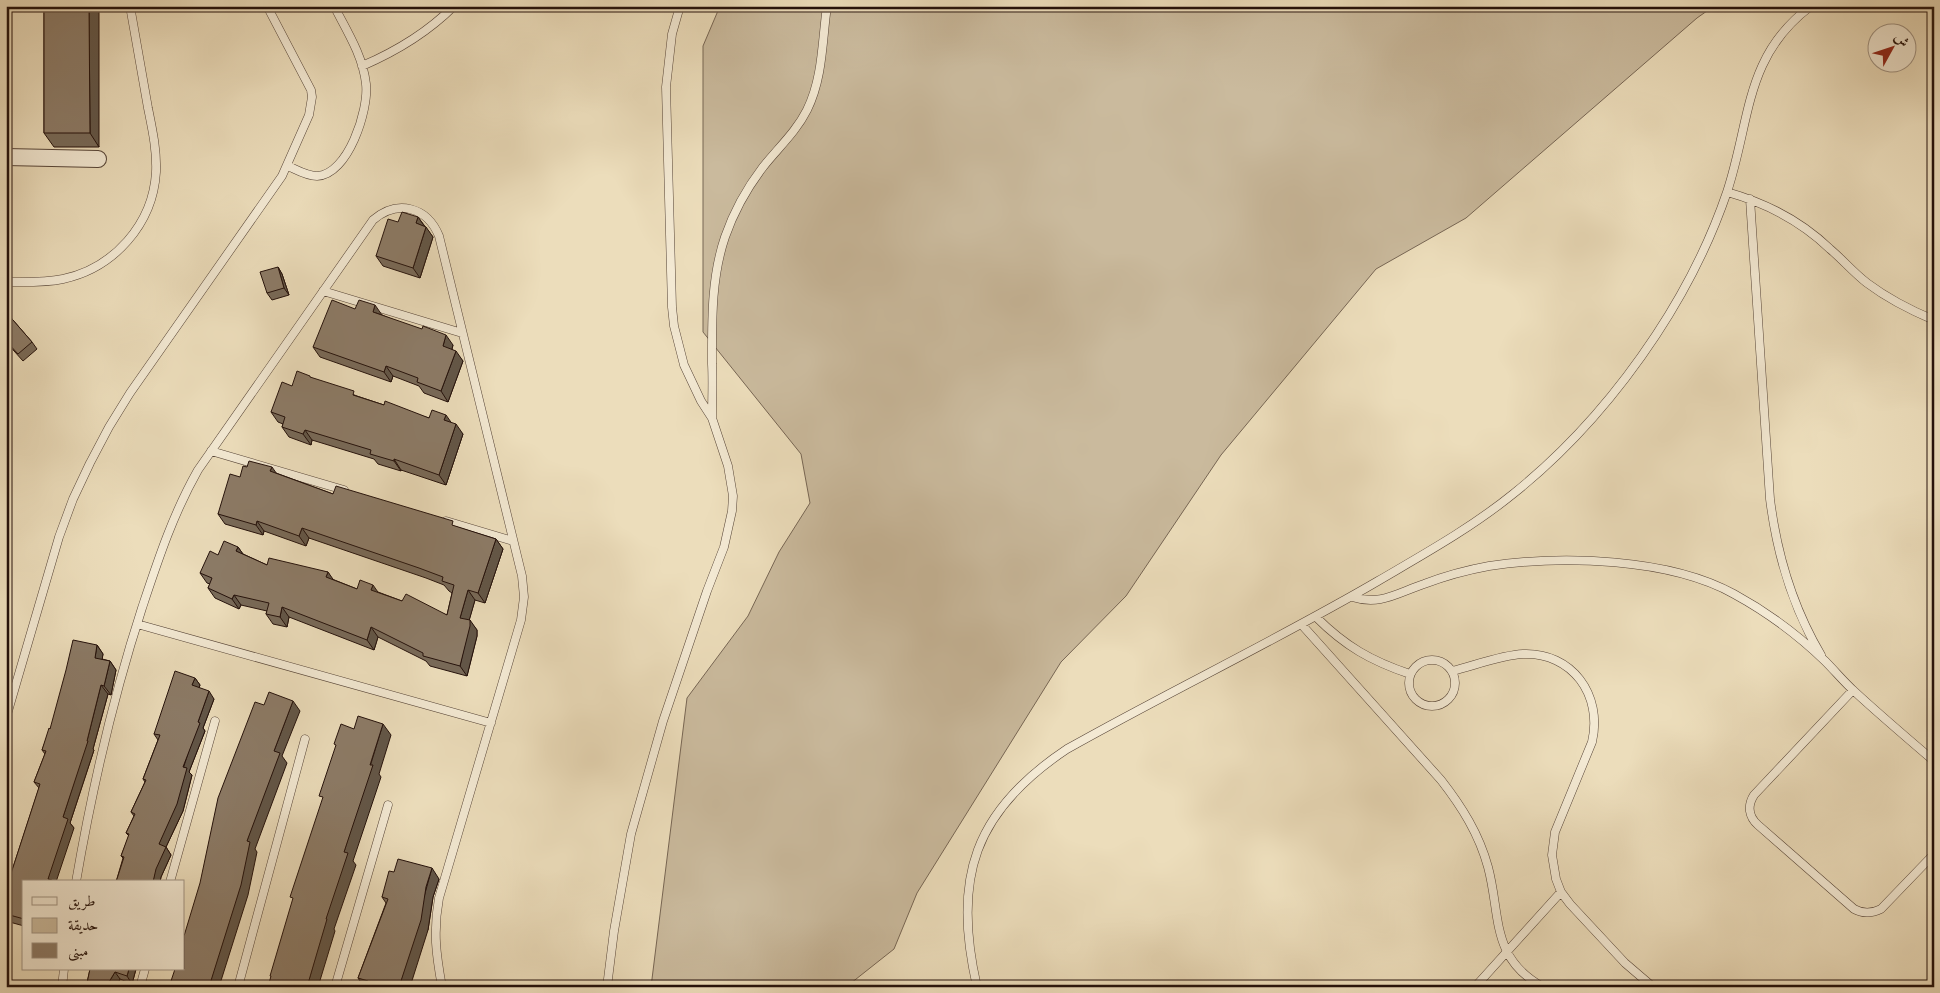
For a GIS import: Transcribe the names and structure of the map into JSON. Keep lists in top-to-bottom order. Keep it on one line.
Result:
{"legend":["طريق","حديقة","مبنى"],"north":"top right"}
